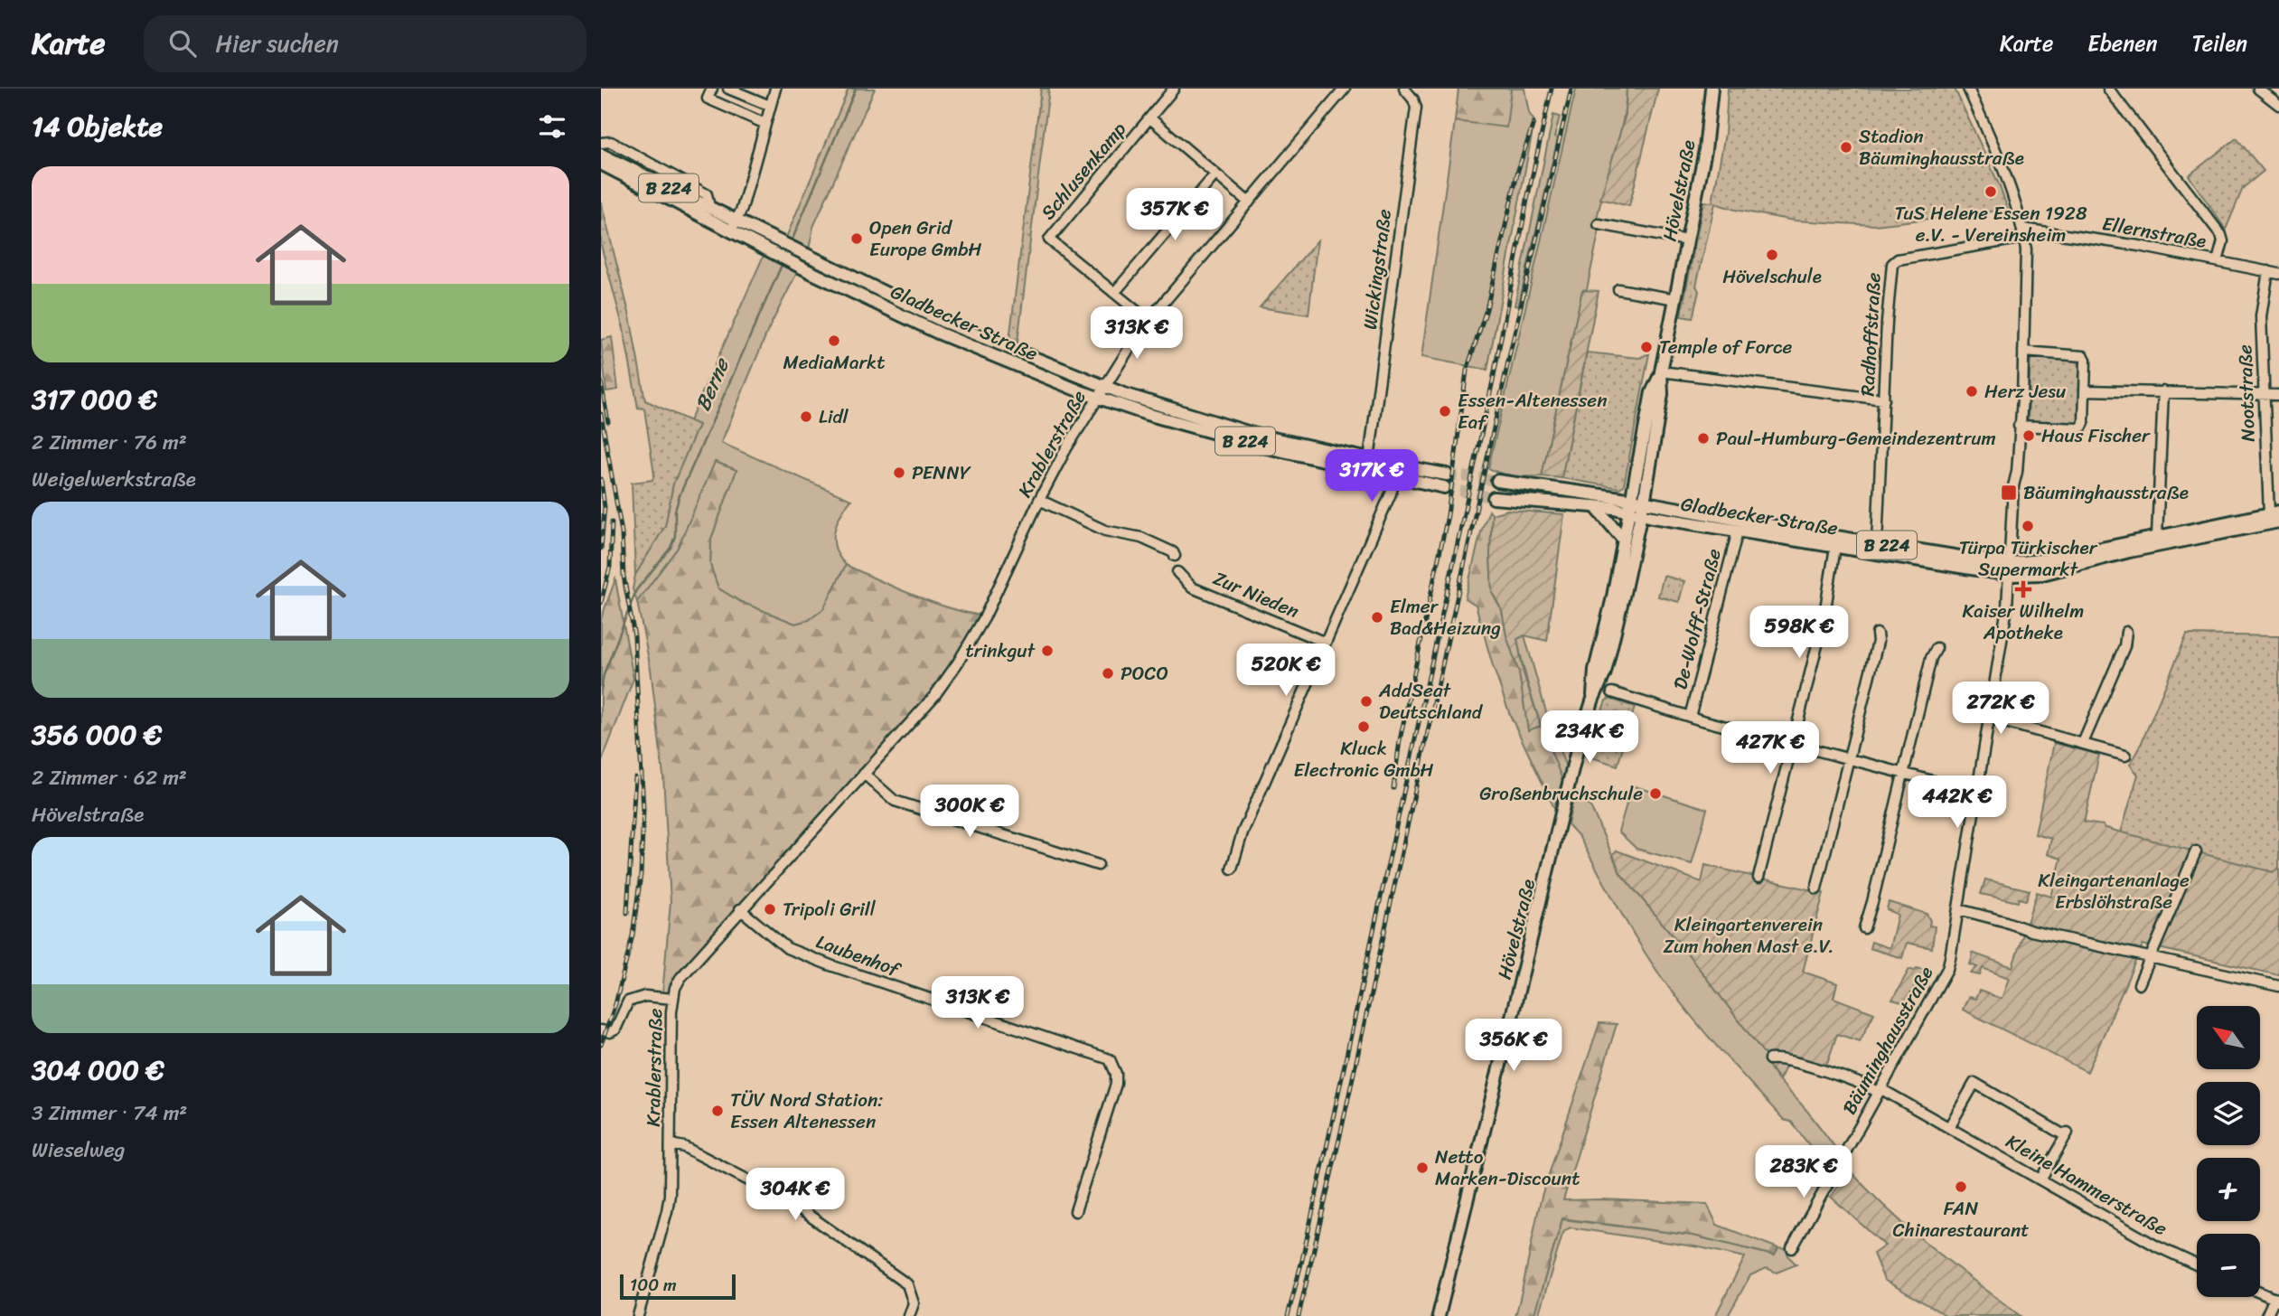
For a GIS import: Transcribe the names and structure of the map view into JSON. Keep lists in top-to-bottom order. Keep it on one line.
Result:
{"streets":{"main road":["B 224","Hövelstraße","Gladbecker Straße"],"street":["Schlusenkamp","Ellernstraße","Wickingstraße","Radhoffstraße","Nootstraße","Krablerstraße","Zur Nieden","De-Wolff-Straße","Laubenhof","Bäuminghausstraße","Kleine Hammerstraße"]},"crossings":[["Schlusenkamp","Krablerstraße"],["Hövelstraße","Gladbecker Straße"],["Ellernstraße","Radhoffstraße"],["Ellernstraße","Nootstraße"],["Ellernstraße","Bäuminghausstraße"],["Wickingstraße","Gladbecker Straße"],["Gladbecker Straße","Radhoffstraße"],["Gladbecker Straße","Nootstraße"],["Gladbecker Straße","Krablerstraße"],["Gladbecker Straße","De-Wolff-Straße"],["Gladbecker Straße","Bäuminghausstraße"],["Radhoffstraße","Bäuminghausstraße"],["Krablerstraße","Laubenhof"],["Bäuminghausstraße","Kleine Hammerstraße"]],"water":["Berne"],"parks":["Kleingartenanlage Erbslöhstraße","Kleingartenverein Zum hohen Mast e.V."],"places":{"other":["Stadion Bäuminghausstraße","TuS Helene Essen 1928 e.V. - Vereinsheim","Open Grid Europe GmbH","Hövelschule","MediaMarkt","Temple of Force","Herz Jesu","Essen-Altenessen Eaf","Lidl","Haus Fischer","Paul-Humburg-Gemeindezentrum","PENNY","Türpa Türkischer Supermarkt","Elmer Bad&Heizung","trinkgut","POCO","AddSeat Deutschland","Kluck Electronic GmbH","Großenbruchschule","Tripoli Grill","TÜV Nord Station: Essen Altenessen","Netto Marken-Discount","FAN Chinarestaurant"],"transit":["Bäuminghausstraße"],"health":["Kaiser Wilhelm Apotheke"]},"scale_bar":"100 m","north":"top left","page":{"header":"Karte","search":"Hier suchen","nav":["Karte","Ebenen","Teilen"],"heading":"14 Objekte","list":[{"name":"317 000 €","note":"2 Zimmer · 76 m² · Weigelwerkstraße"},{"name":"356 000 €","note":"2 Zimmer · 62 m² · Hövelstraße"},{"name":"304 000 €","note":"3 Zimmer · 74 m² · Wieselweg"}],"price":["357K €","313K €","317K €","598K €","520K €","272K €","234K €","427K €","442K €","300K €","313K €","356K €","283K €","304K €"],"map_buttons":["+","−"],"scale":"100 m"}}
